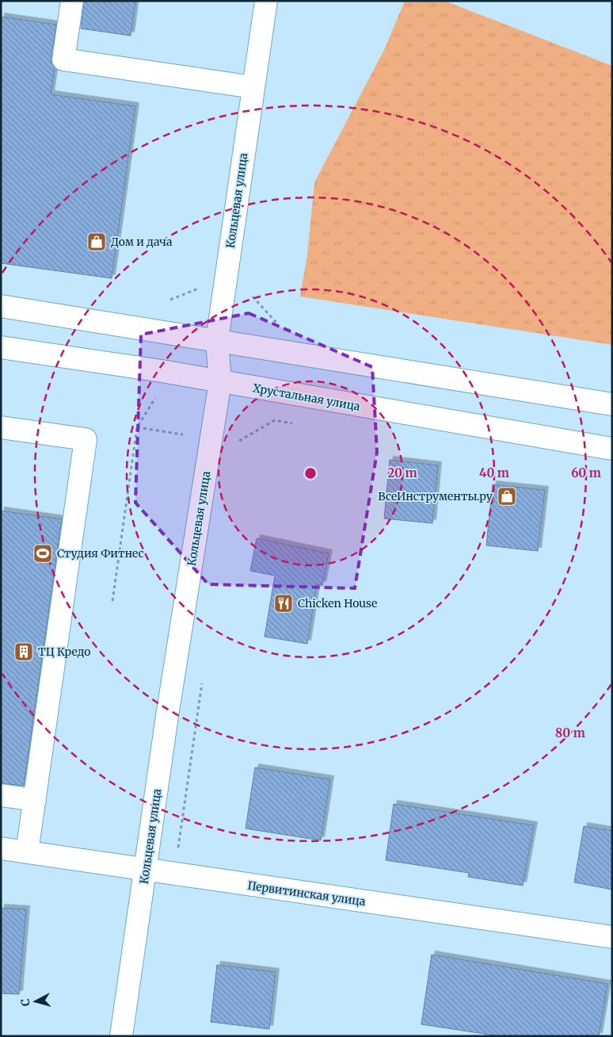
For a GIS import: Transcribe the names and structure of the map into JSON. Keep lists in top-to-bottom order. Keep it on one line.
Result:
{"streets":{"main road":["Кольцевая улица","Хрустальная улица","Первитинская улица"]},"crossings":[["Кольцевая улица","Хрустальная улица"],["Кольцевая улица","Первитинская улица"]],"places":{"shop":["Дом и дача","ВсеИнструменты.ру"],"sports":["Студия Фитнес"],"restaurant":["Chicken House"],"building":["ТЦ Кредо"]},"north":"left","rings":["20 m","40 m","60 m","80 m"]}
